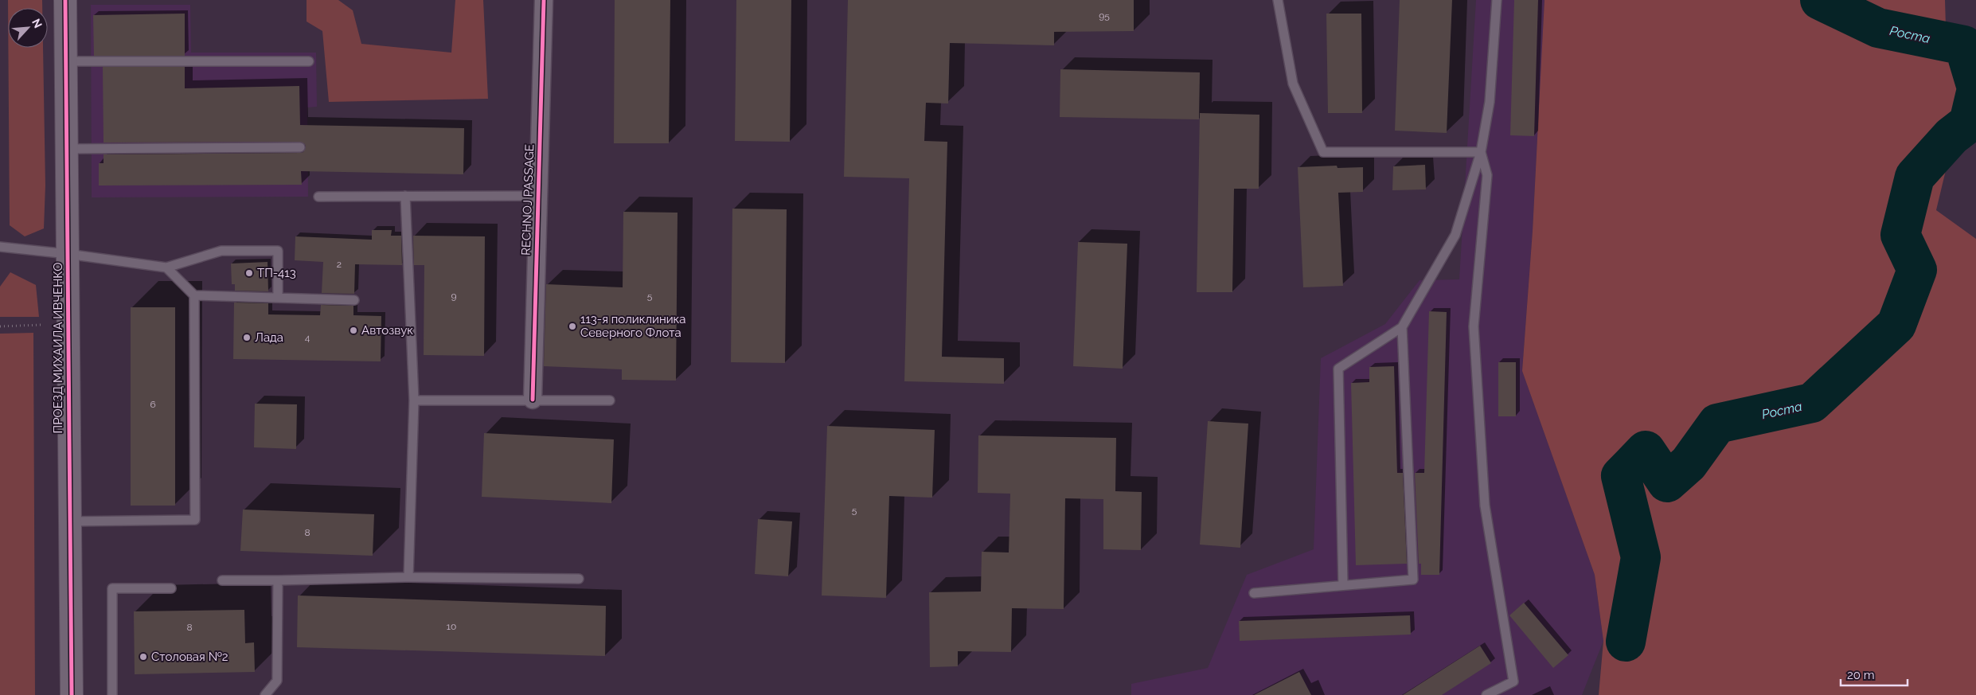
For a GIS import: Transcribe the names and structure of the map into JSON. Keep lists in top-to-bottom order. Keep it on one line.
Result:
{"streets":{"street":["RECHNOJ PASSAGE","ПРОЕЗД МИХАИЛА ИВЧЕНКО"]},"water":["Роста"],"places":["ТП-413","113-я поликлиника Северного Флота","Автозвук","Лада","Столовая №2"],"house_numbers":["95","2","9","5","4","6","5","8","10","8"],"scale_bar":"20 m","north":"top right"}
